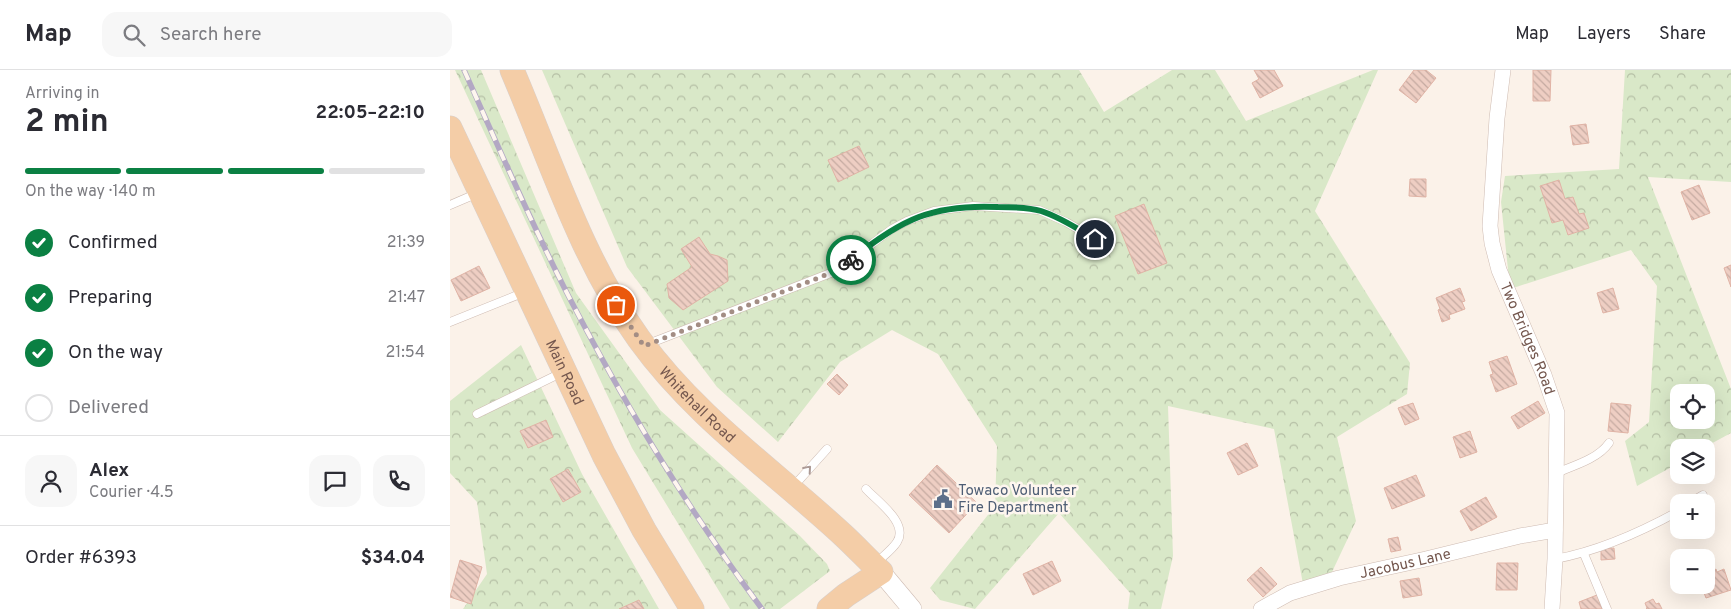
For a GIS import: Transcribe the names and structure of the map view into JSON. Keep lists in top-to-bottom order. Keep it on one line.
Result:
{"streets":{"main road":["Main Road","Whitehall Road"],"street":["Two Bridges Road","Jacobus Lane"]},"crossings":[["Two Bridges Road","Jacobus Lane"]],"places":{"public building":["Towaco Volunteer Fire Department"]},"page":{"header":"Map","search":"Search here","nav":["Map","Layers","Share"],"heading":["2 min","Arriving in","22:05–22:10"],"panel":["Alex","Courier · 4.5","Order #6393","$34.04"],"bar":"On the way · 140 m","list":[["Confirmed","21:39"],["Preparing","21:47"],["On the way","21:54"],"Delivered"],"map_buttons":["+","−"]}}
